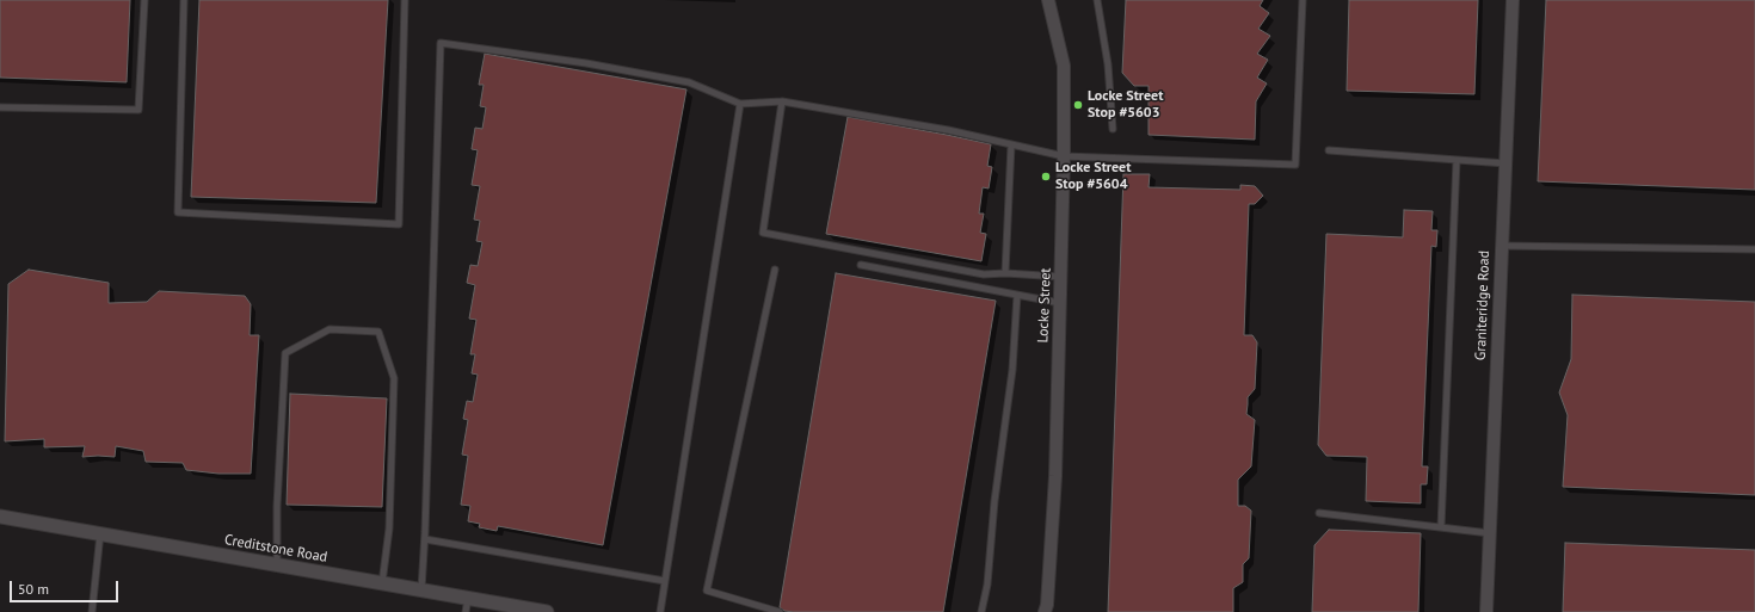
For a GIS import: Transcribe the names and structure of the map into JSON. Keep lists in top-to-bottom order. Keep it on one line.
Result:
{"streets":{"street":["Locke Street","Graniteridge Road","Creditstone Road"]},"places":["Locke Street Stop #5603","Locke Street Stop #5604"],"scale_bar":"50 m"}
